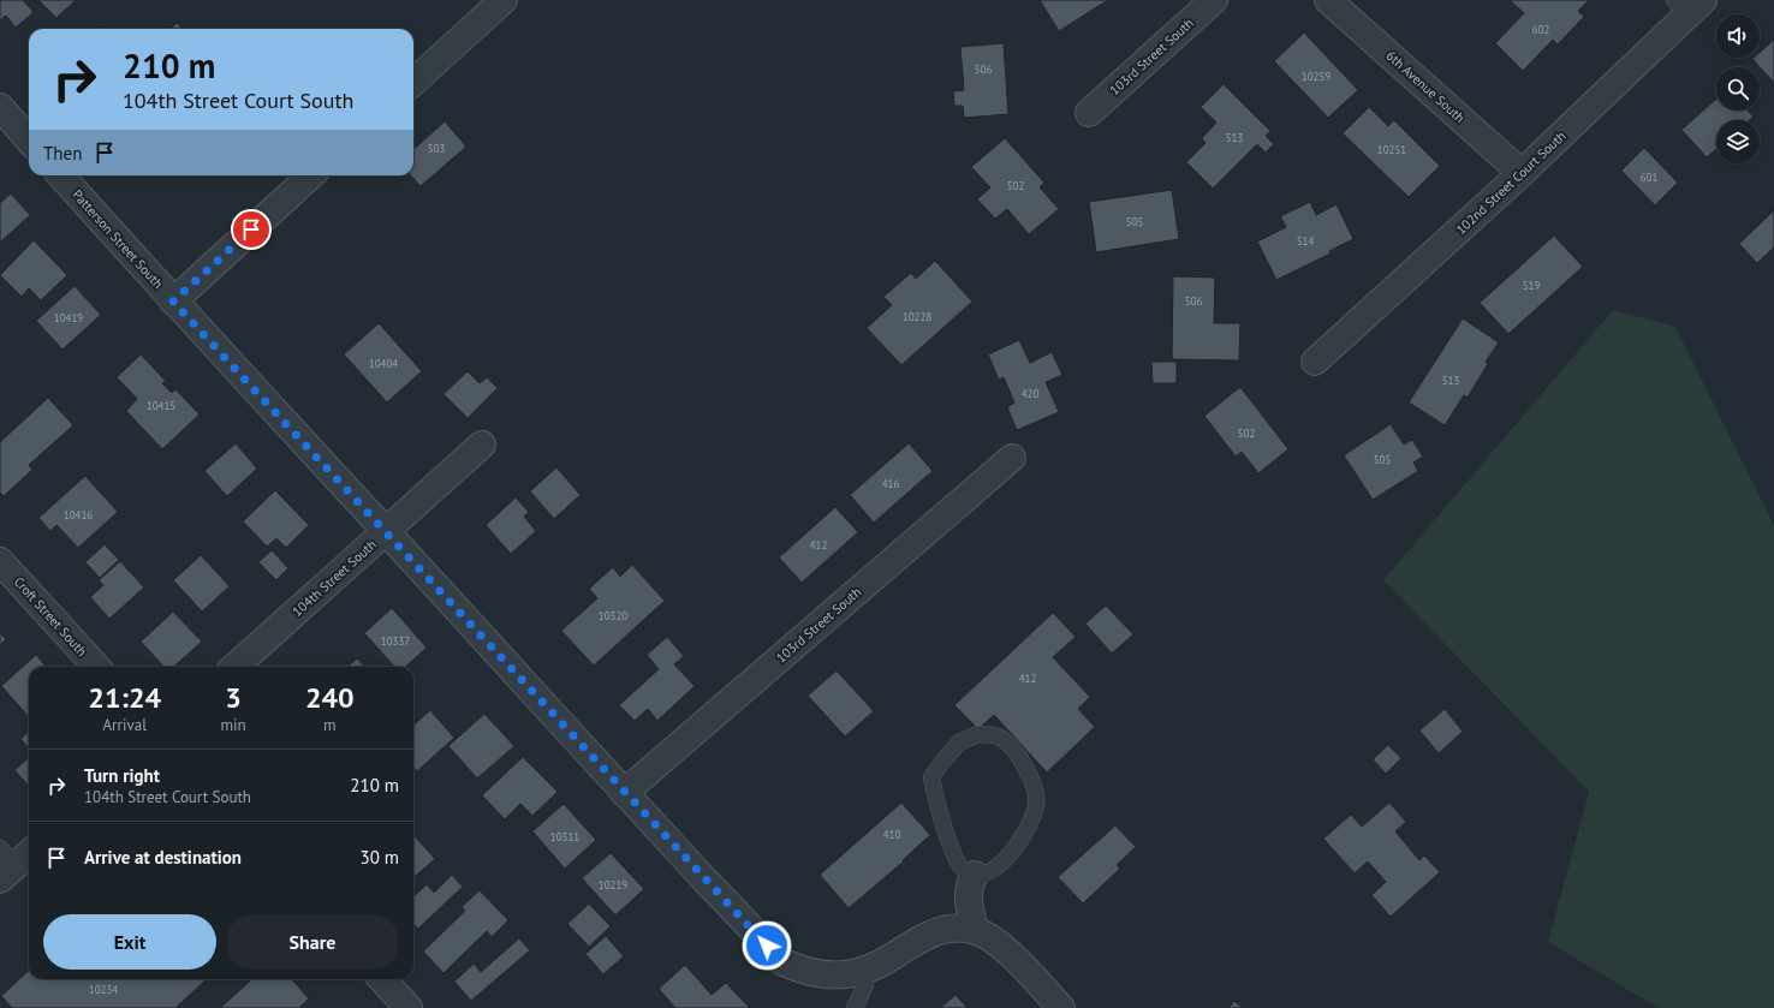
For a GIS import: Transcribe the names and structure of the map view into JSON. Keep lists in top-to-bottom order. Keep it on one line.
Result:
{"streets":{"street":["103rd Street South","6th Avenue South","102nd Street Court South","Patterson Street South","104th Street South","Croft Street South"]},"crossings":[["103rd Street South","Patterson Street South"],["6th Avenue South","102nd Street Court South"],["Patterson Street South","104th Street South"]],"house_numbers":["602","506","10259","513","503","10251","601","502","505","514","519","506","10228","10419","10404","513","420","10415","502","505","416","10416","412","10320","10337","412","410","10311","10219","10234"],"page":{"turn":["210 m","104th Street Court South"],"then":"Then","eta":["21:24","Arrival","3","min","240","m"],"list":[{"name":"Turn right","note":"104th Street Court South","value":"210 m"},{"name":"Arrive at destination","value":"30 m"}],"buttons":["Exit","Share"]}}
